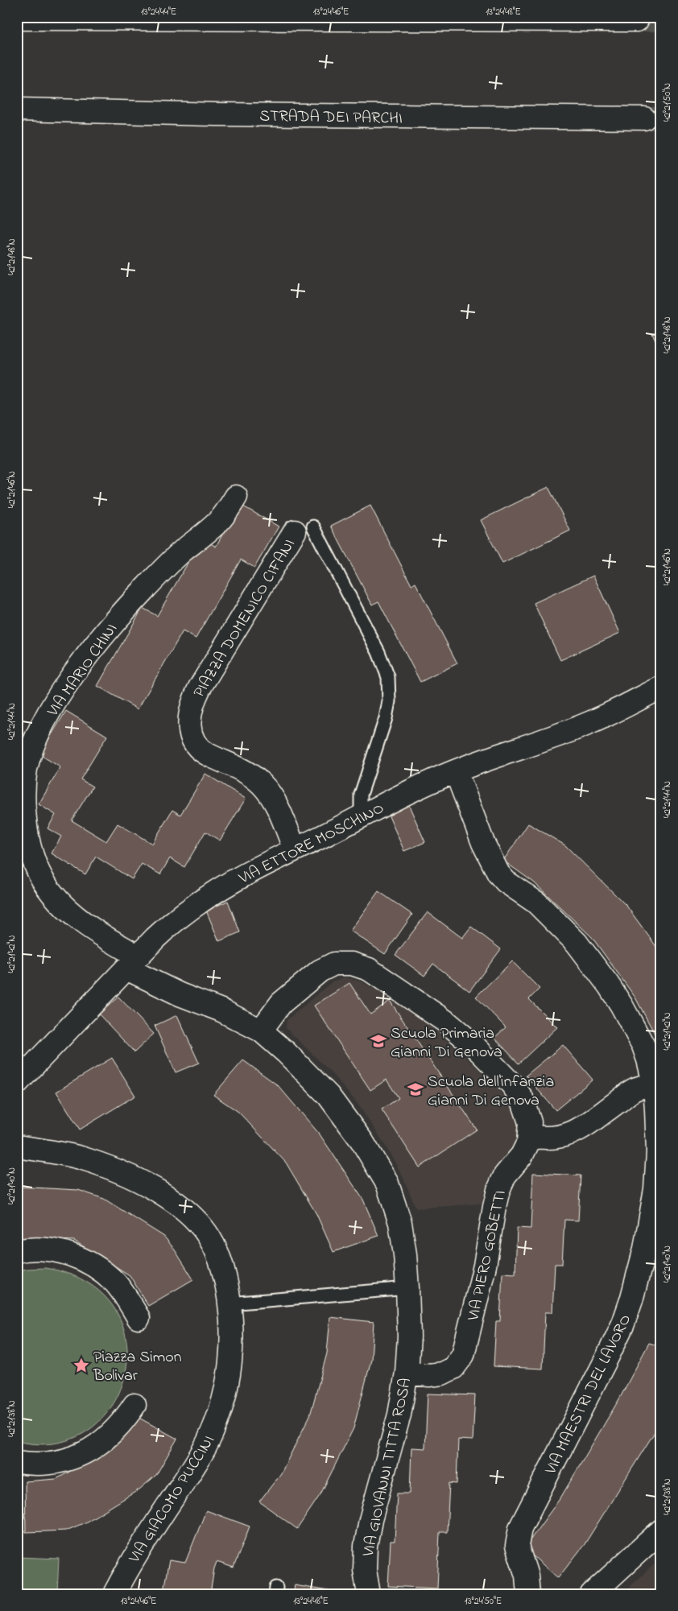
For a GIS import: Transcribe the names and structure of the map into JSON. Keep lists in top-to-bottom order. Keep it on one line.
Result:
{"streets":{"main road":["STRADA DEI PARCHI","PIAZZA DOMENICO CIFANI","VIA MARIO CHINI","VIA ETTORE MOSCHINO","VIA PIERO GOBETTI","VIA MAESTRI DEL LAVORO","VIA GIOVANNI TITTA ROSA","VIA GIACOMO PUCCINI"]},"crossings":[["PIAZZA DOMENICO CIFANI","VIA ETTORE MOSCHINO"],["VIA MARIO CHINI","VIA ETTORE MOSCHINO"],["VIA MARIO CHINI","VIA GIOVANNI TITTA ROSA"],["VIA ETTORE MOSCHINO","VIA MAESTRI DEL LAVORO"],["VIA ETTORE MOSCHINO","VIA GIOVANNI TITTA ROSA"],["VIA PIERO GOBETTI","VIA GIOVANNI TITTA ROSA"]],"places":{"school or university":["Scuola Primaria Gianni Di Genova","Scuola dell'infanzia Gianni Di Genova"],"place":["Piazza Simon Bolivar"]},"coordinates":["13°24'44\"E","13°24'46\"E","13°24'48\"E","42°21'50\"N","42°21'48\"N","42°21'46\"N","42°21'44\"N","42°21'42\"N","42°21'40\"N","42°21'38\"N","13°24'50\"E"]}
